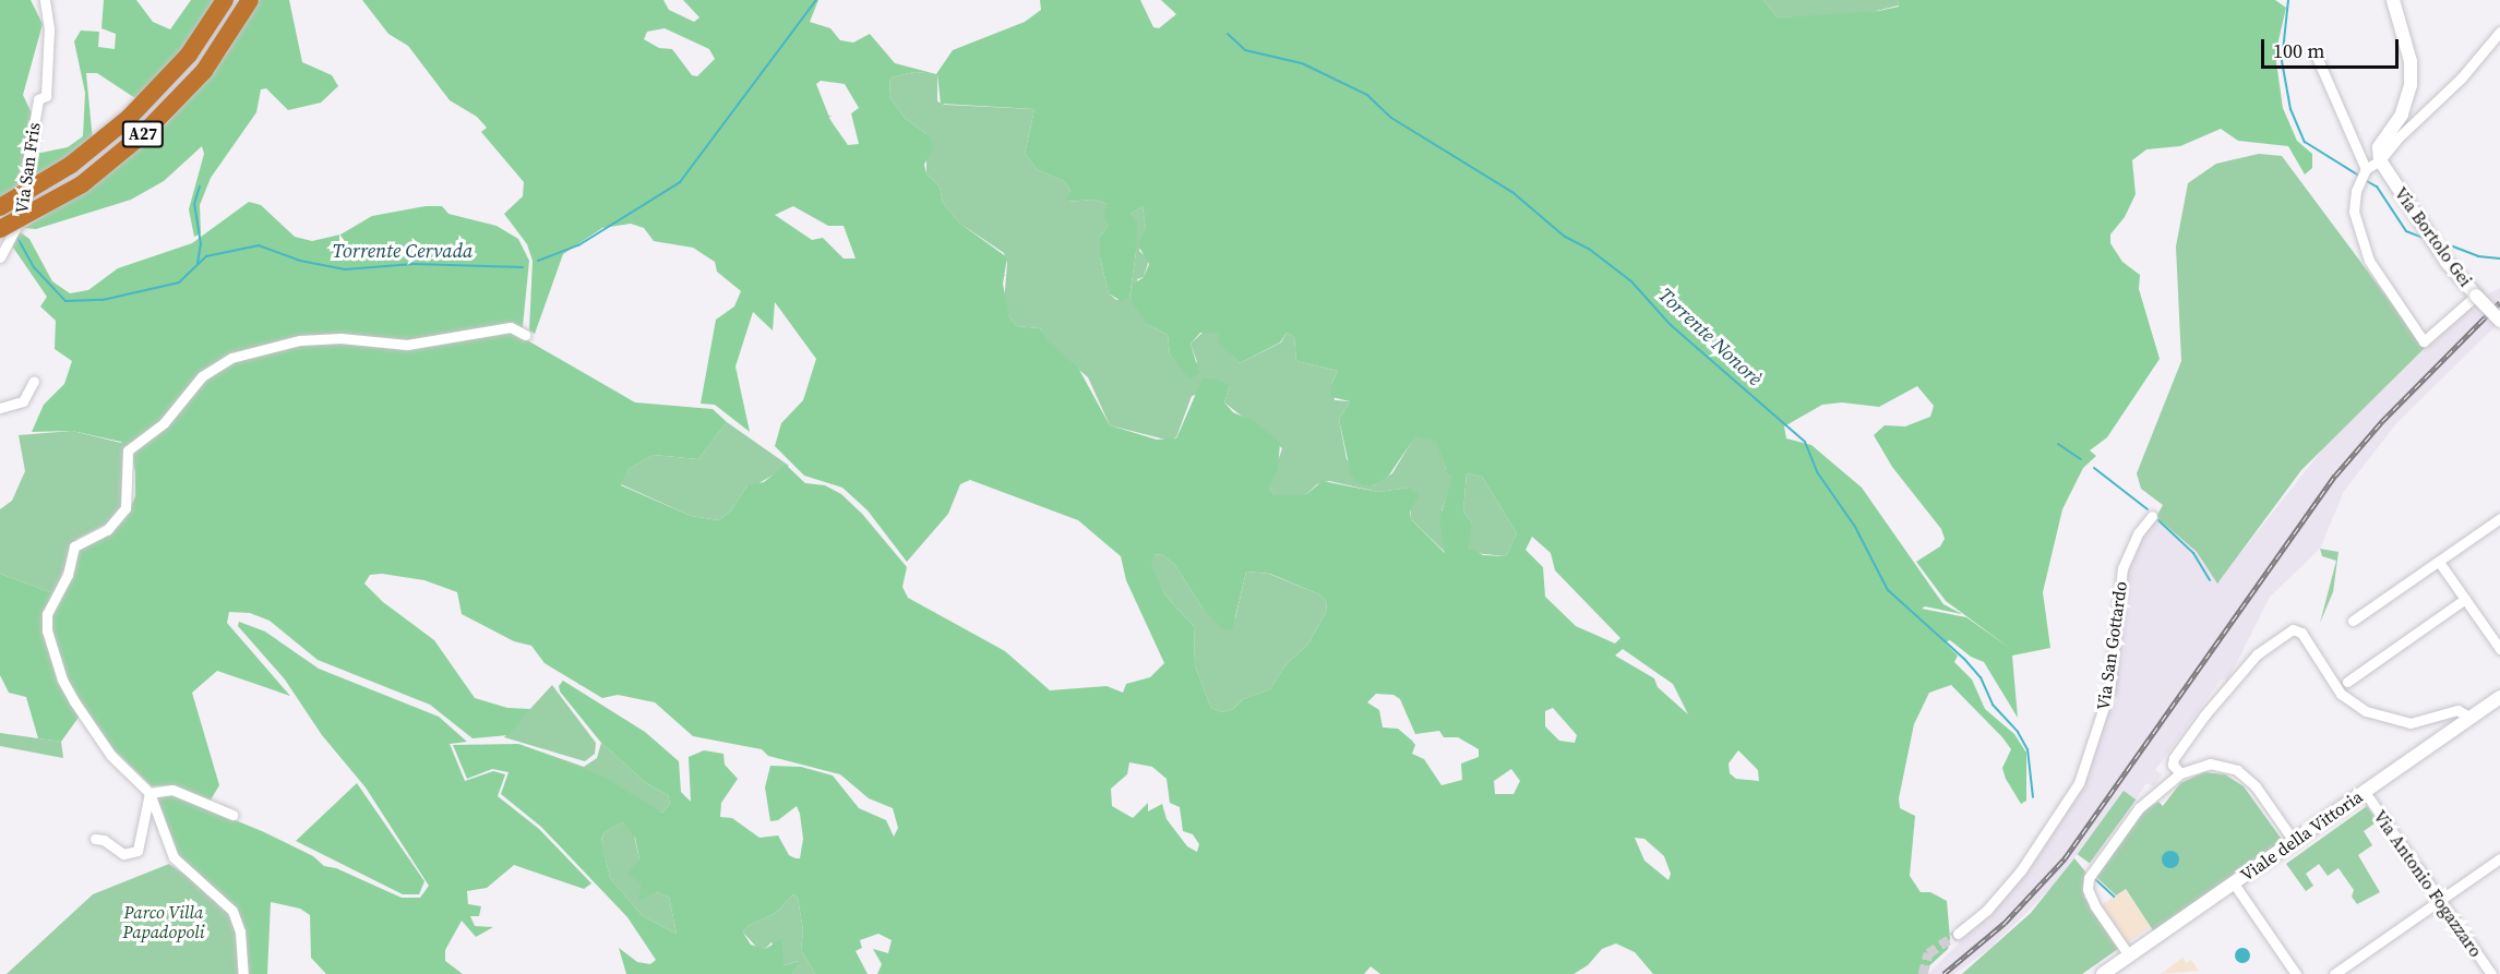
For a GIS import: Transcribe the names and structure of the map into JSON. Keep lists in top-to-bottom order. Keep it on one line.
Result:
{"streets":{"highway":["A27"],"street":["Via San Fris","Via Bortolo Gei","Via San Gottardo","Viale della Vittoria","Via Antonio Fogazzaro"]},"crossings":[["Viale della Vittoria","Via Antonio Fogazzaro"]],"water":["Torrente Cervada","Torrente Nonorè"],"parks":["Parco Villa Papadopoli"],"scale_bar":"100 m"}
